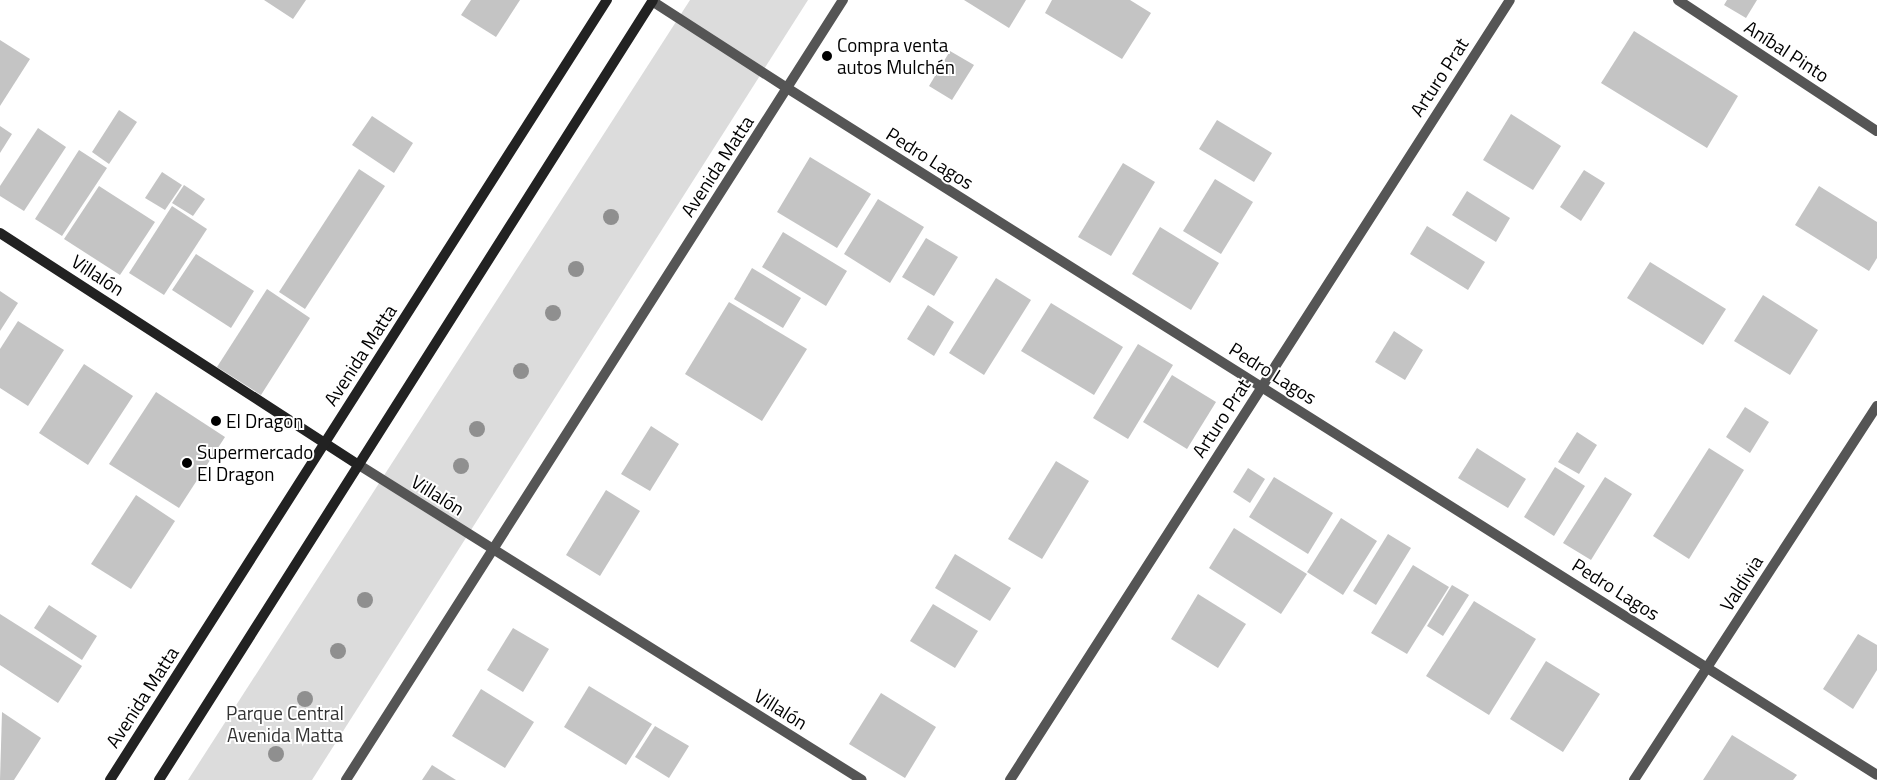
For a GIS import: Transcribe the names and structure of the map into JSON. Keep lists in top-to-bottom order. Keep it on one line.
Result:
{"streets":{"main road":["Avenida Matta","Villalón"],"street":["Aníbal Pinto","Arturo Prat","Pedro Lagos","Valdivia"]},"crossings":[["Arturo Prat","Pedro Lagos"],["Pedro Lagos","Avenida Matta"],["Pedro Lagos","Valdivia"],["Avenida Matta","Villalón"]],"parks":["Parque Central Avenida Matta"],"places":["Compra venta autos Mulchén","El Dragon","Supermercado El Dragon"]}
